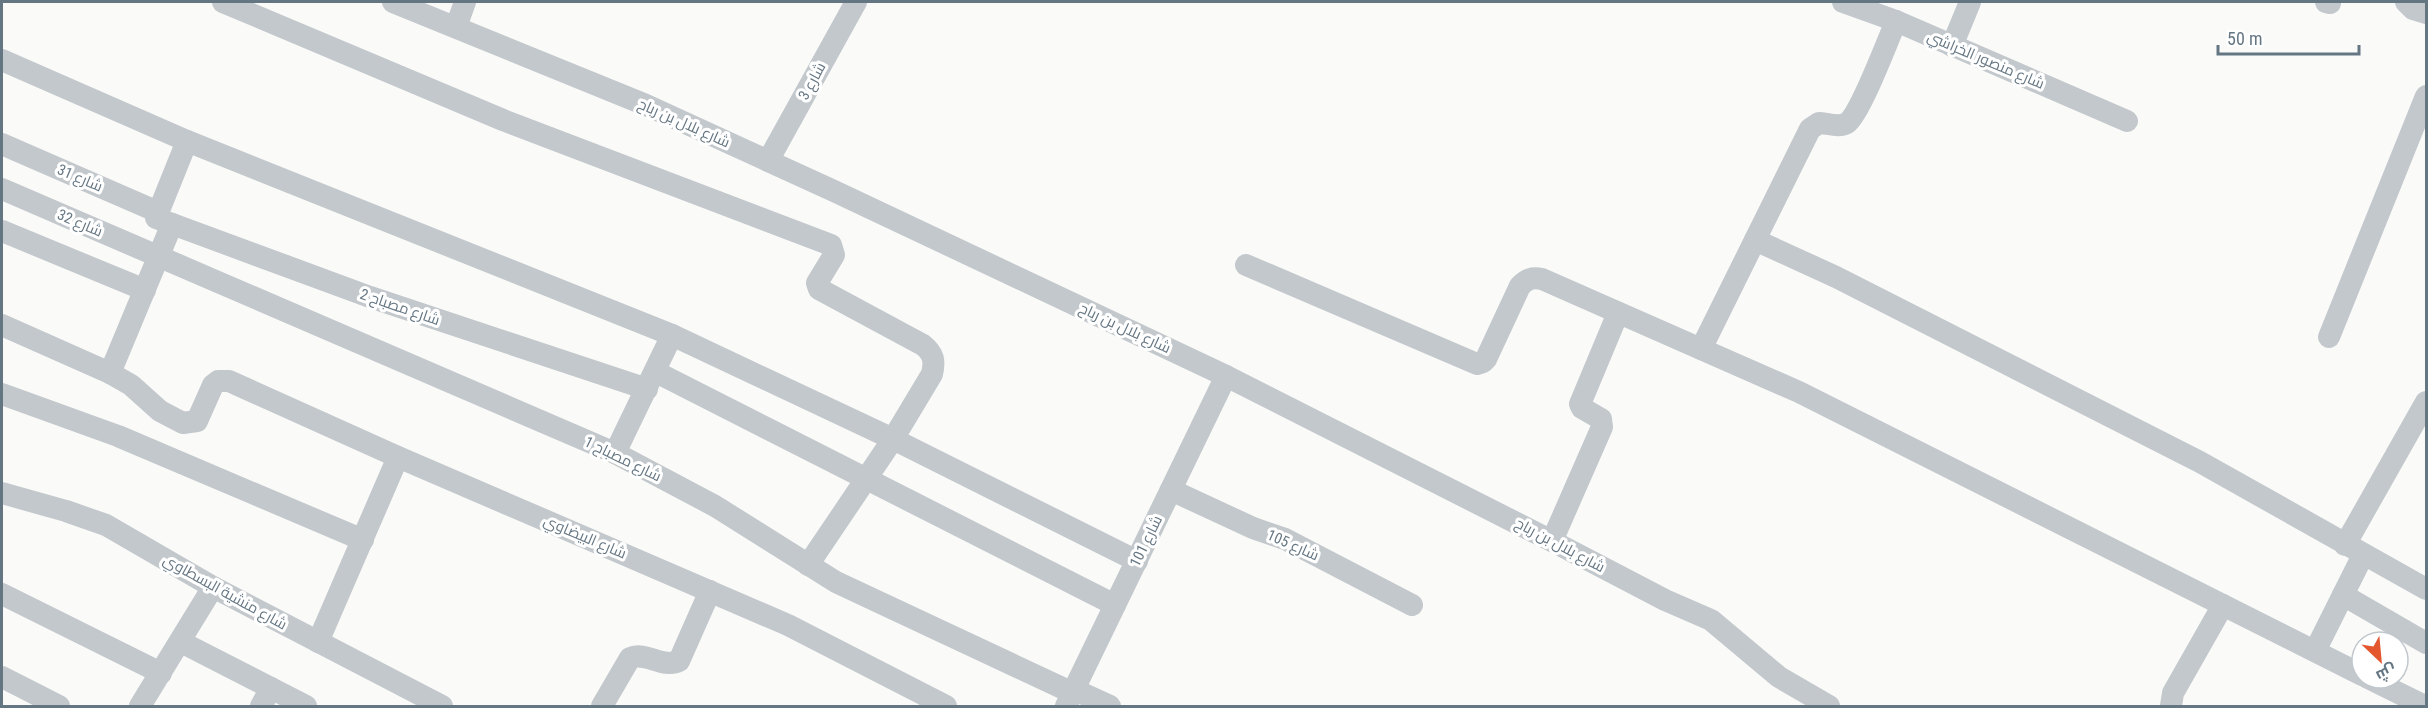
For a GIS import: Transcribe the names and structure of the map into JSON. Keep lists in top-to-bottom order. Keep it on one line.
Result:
{"streets":{"street":["شارع منصور الخراشي","شارع 3","شارع بلال بن رباح","شارع 31","شارع 32","شارع مصباح 2","شارع مصباح 1","شارع البيضاوي","شارع 101","شارع 105","شارع منشية البسطاوي"]},"crossings":[["شارع 3","شارع بلال بن رباح"],["شارع بلال بن رباح","شارع 101"],["شارع 31","شارع مصباح 2"],["شارع 32","شارع مصباح 1"],["شارع مصباح 2","شارع 101"],["شارع مصباح 1","شارع 101"],["شارع 101","شارع 105"]],"scale_bar":"50 m","north":"bottom right"}
